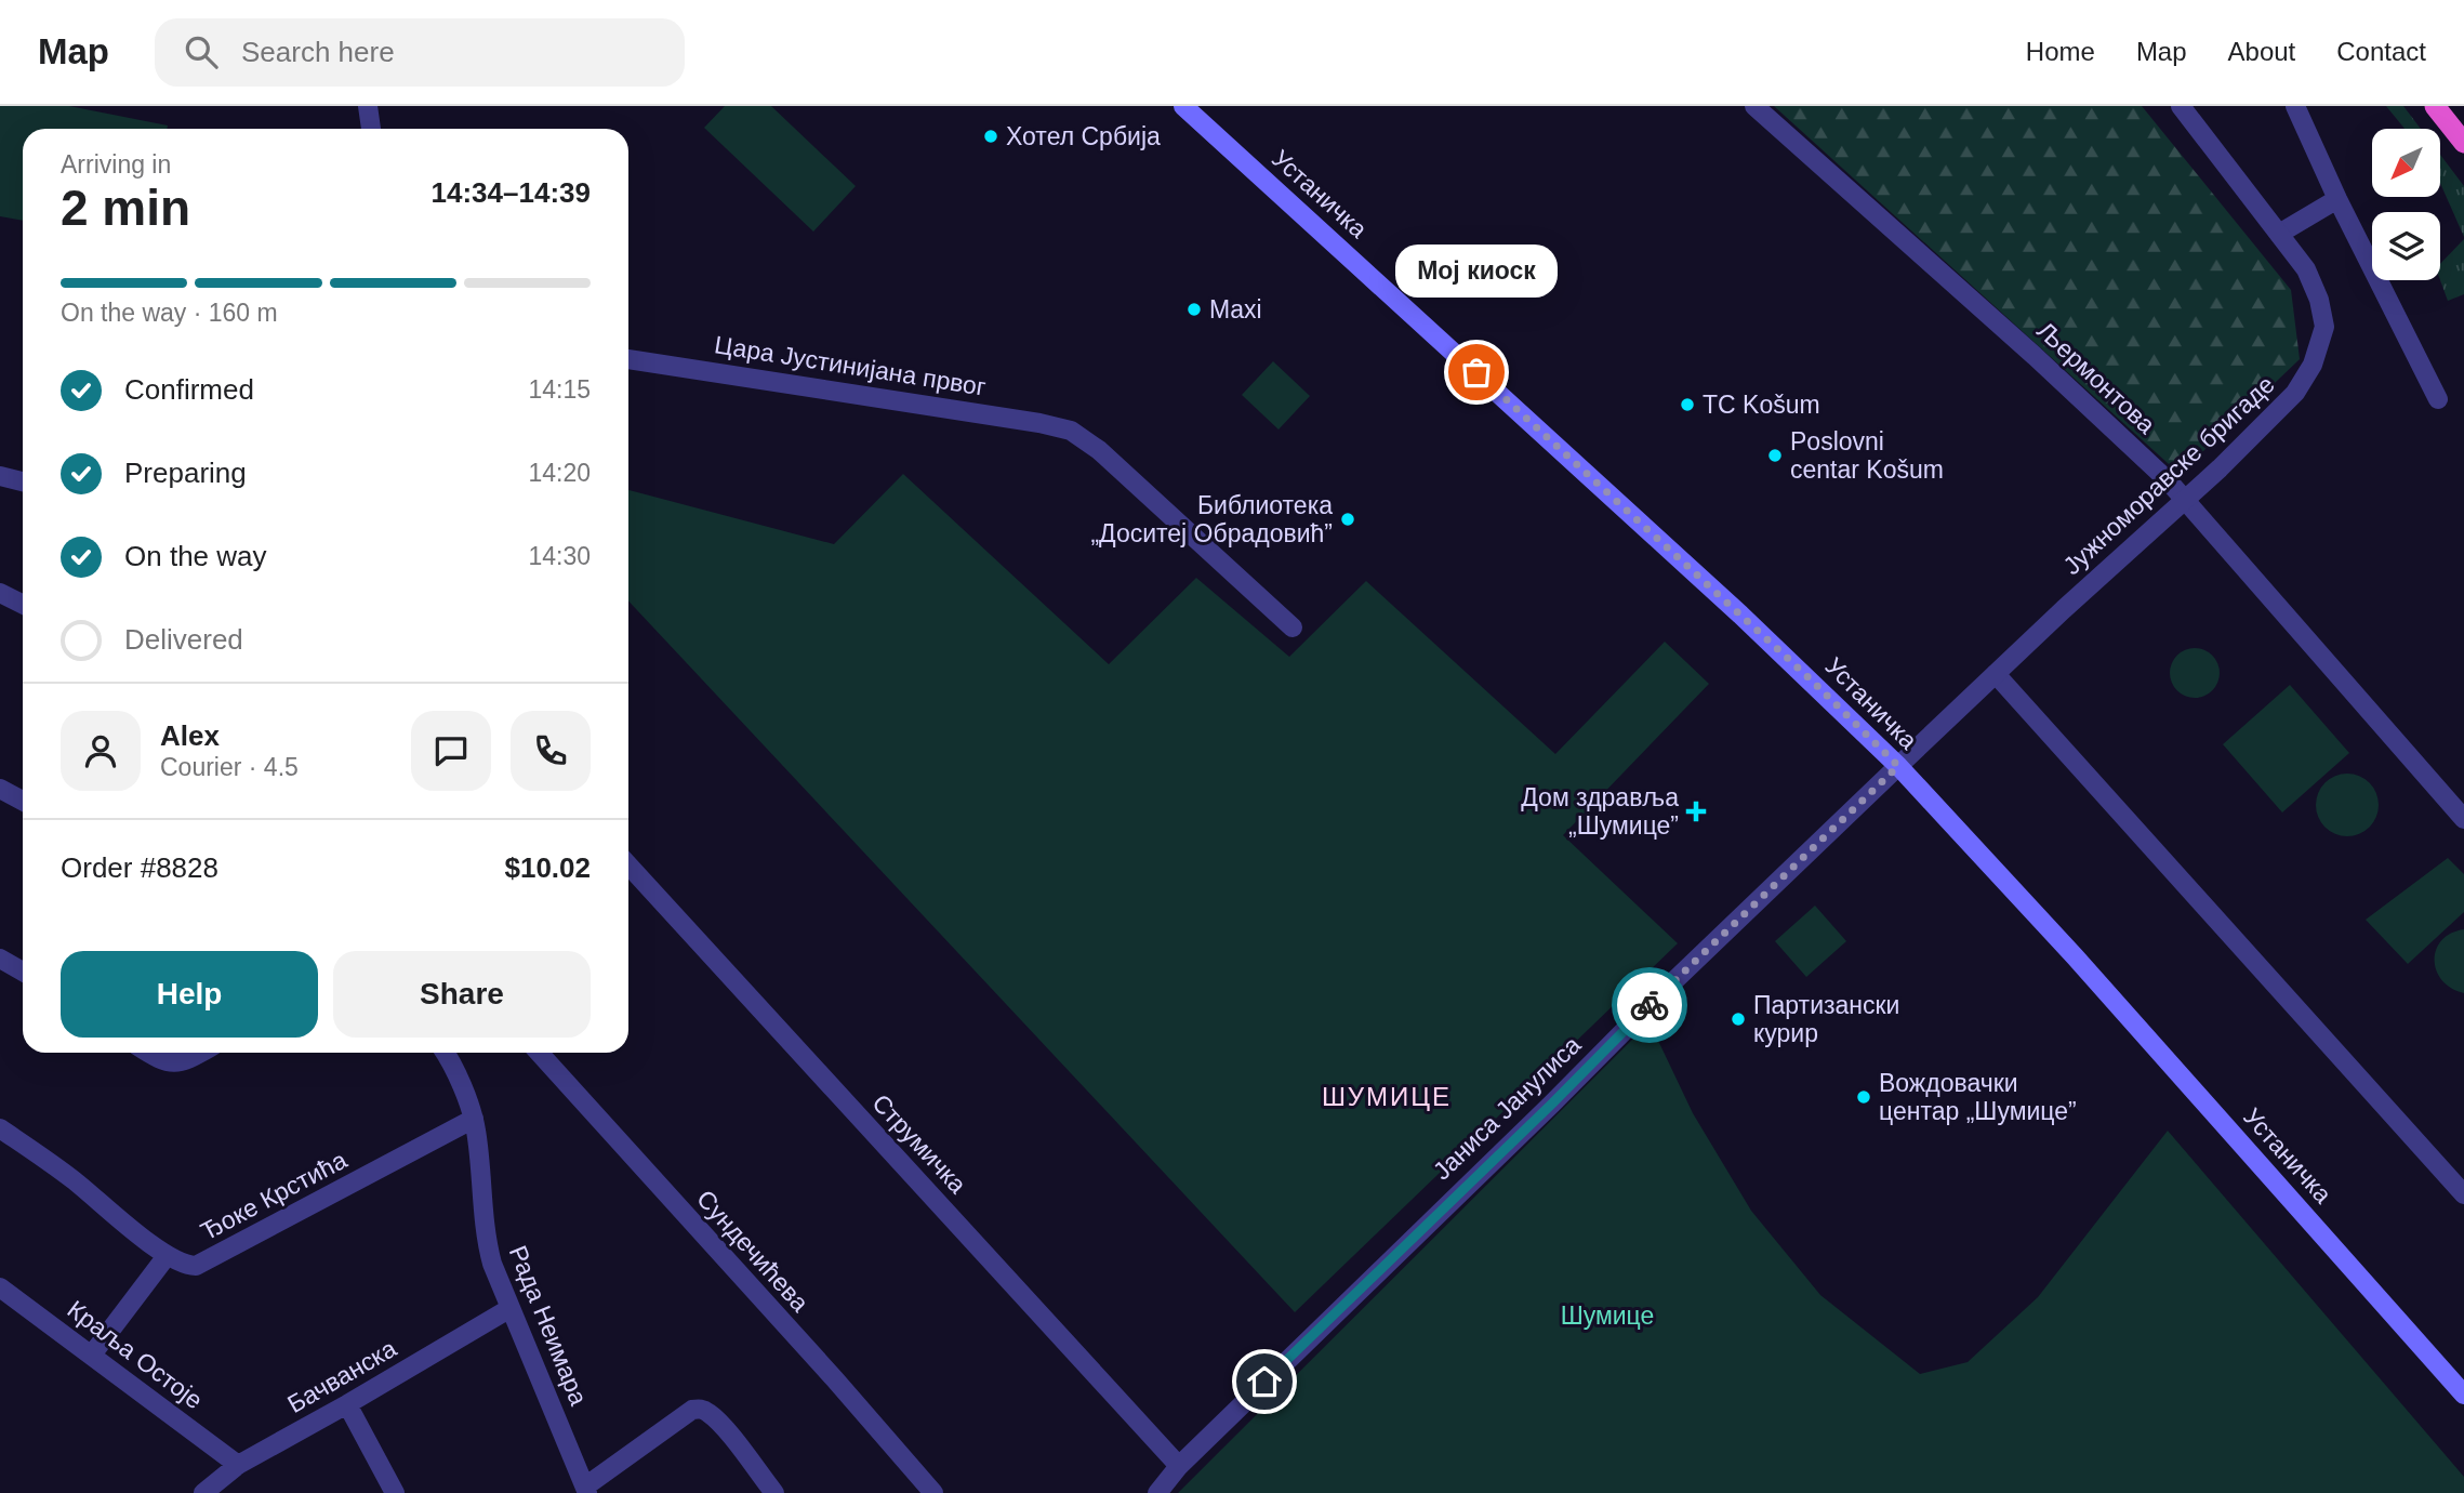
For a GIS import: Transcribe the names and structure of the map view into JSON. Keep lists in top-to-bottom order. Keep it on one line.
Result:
{"streets":{"main road":["Устаничка"],"street":["Цара Јустинијана првог","Љермонтова","Јужноморавске бригаде","Јаниса Јанулиса","Струмичка","Ђоке Крстића","Сундечићева","Рада Неимара","Краља Остоје","Бачванска"]},"crossings":[["Устаничка","Јужноморавске бригаде"],["Устаничка","Јаниса Јанулиса"],["Љермонтова","Јужноморавске бригаде"],["Јужноморавске бригаде","Јаниса Јанулиса"],["Јаниса Јанулиса","Струмичка"],["Ђоке Крстића","Рада Неимара"],["Рада Неимара","Бачванска"],["Краља Остоје","Бачванска"]],"districts":["ШУМИЦЕ"],"parks":["Шумице"],"places":{"other":["Хотел Србија","Maxi","Мој киоск","TC Košum","Poslovni centar Košum","Библиотека „Доситеј Обрадовић”","Партизански курир","Вождовачки центар „Шумице”"],"health":["Дом здравља „Шумице”"]},"north":"bottom left","page":{"header":"Map","search":"Search here","nav":["Home","Map","About","Contact"],"heading":["2 min","Arriving in","14:34–14:39"],"panel":["Alex","Courier · 4.5","Order #8828","$10.02"],"bubble":"Мој киоск","bar":"On the way · 160 m","list":[["Confirmed","14:15"],["Preparing","14:20"],["On the way","14:30"],"Delivered"],"buttons":["Help","Share"]}}
